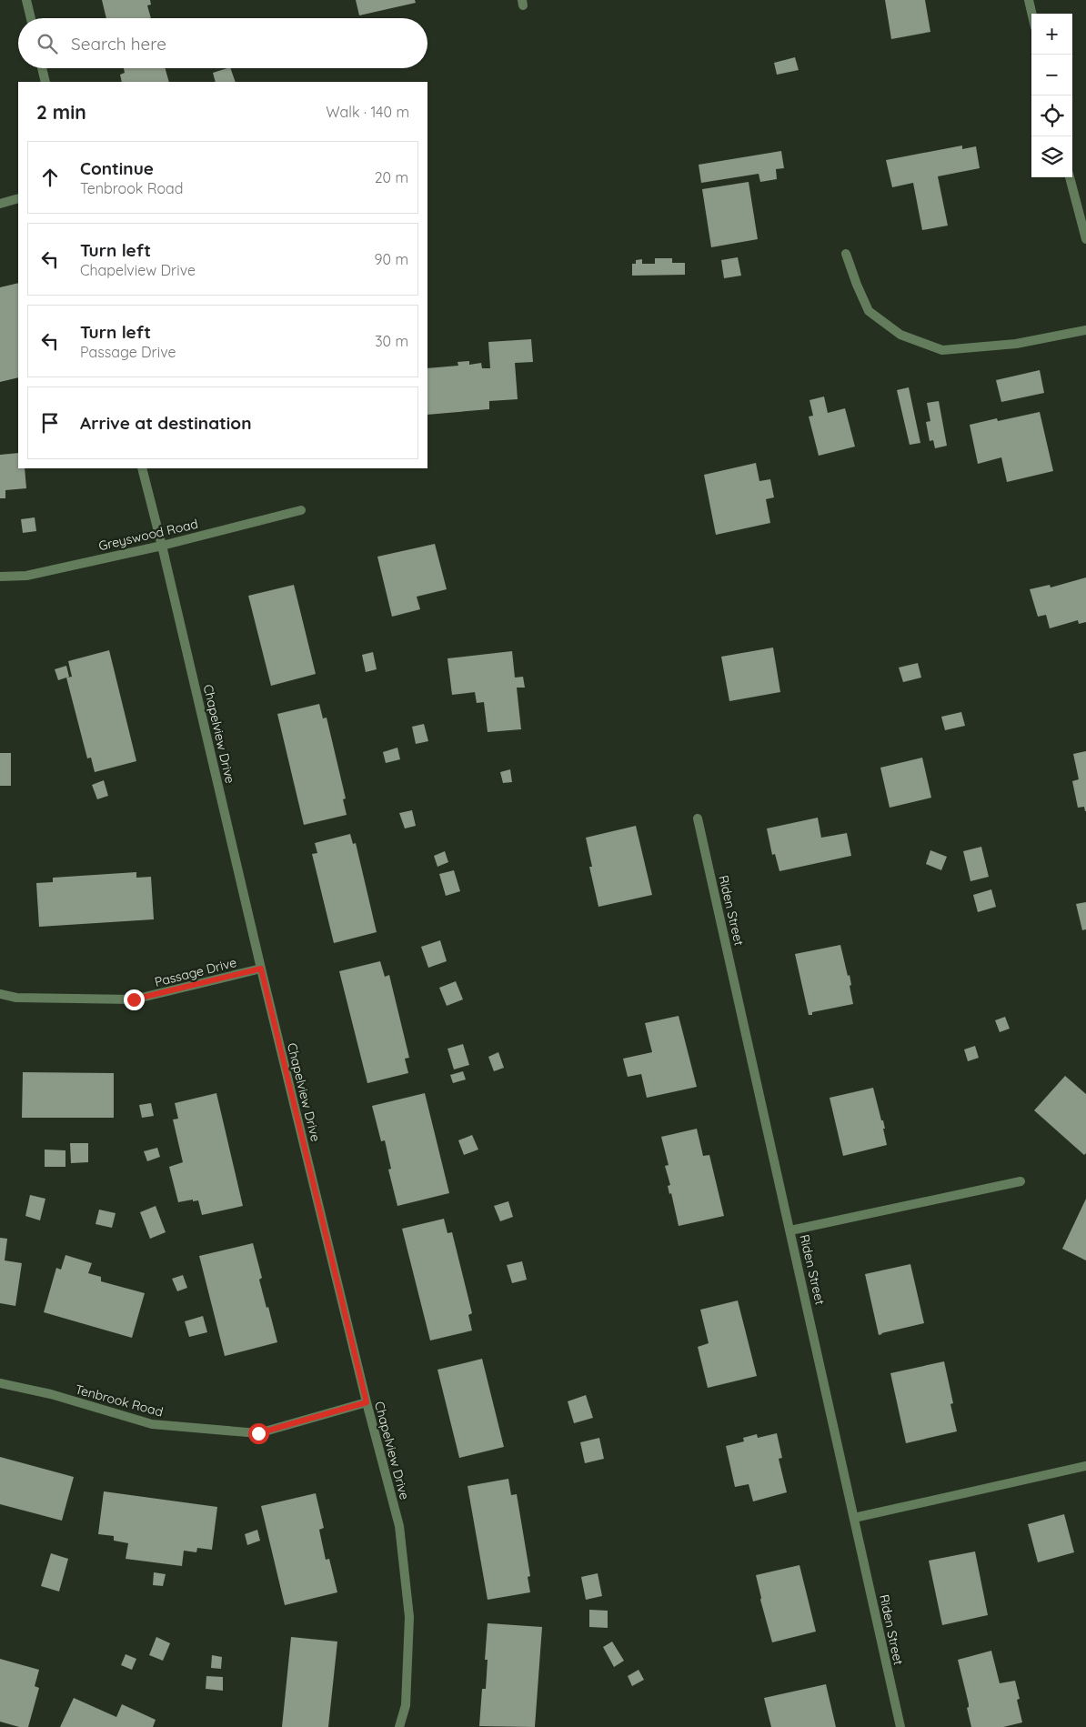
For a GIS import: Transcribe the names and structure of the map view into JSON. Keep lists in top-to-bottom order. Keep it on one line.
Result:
{"streets":{"street":["Greyswood Road","Chapelview Drive","Riden Street","Passage Drive","Tenbrook Road"]},"crossings":[["Greyswood Road","Chapelview Drive"],["Chapelview Drive","Passage Drive"],["Chapelview Drive","Tenbrook Road"]],"page":{"map_buttons":["+","−"],"search":"Search here","heading":["2 min","Walk · 140 m"],"list":[["Continue","Tenbrook Road","20 m"],["Turn left","Chapelview Drive","90 m"],["Turn left","Passage Drive","30 m"],"Arrive at destination"]}}
